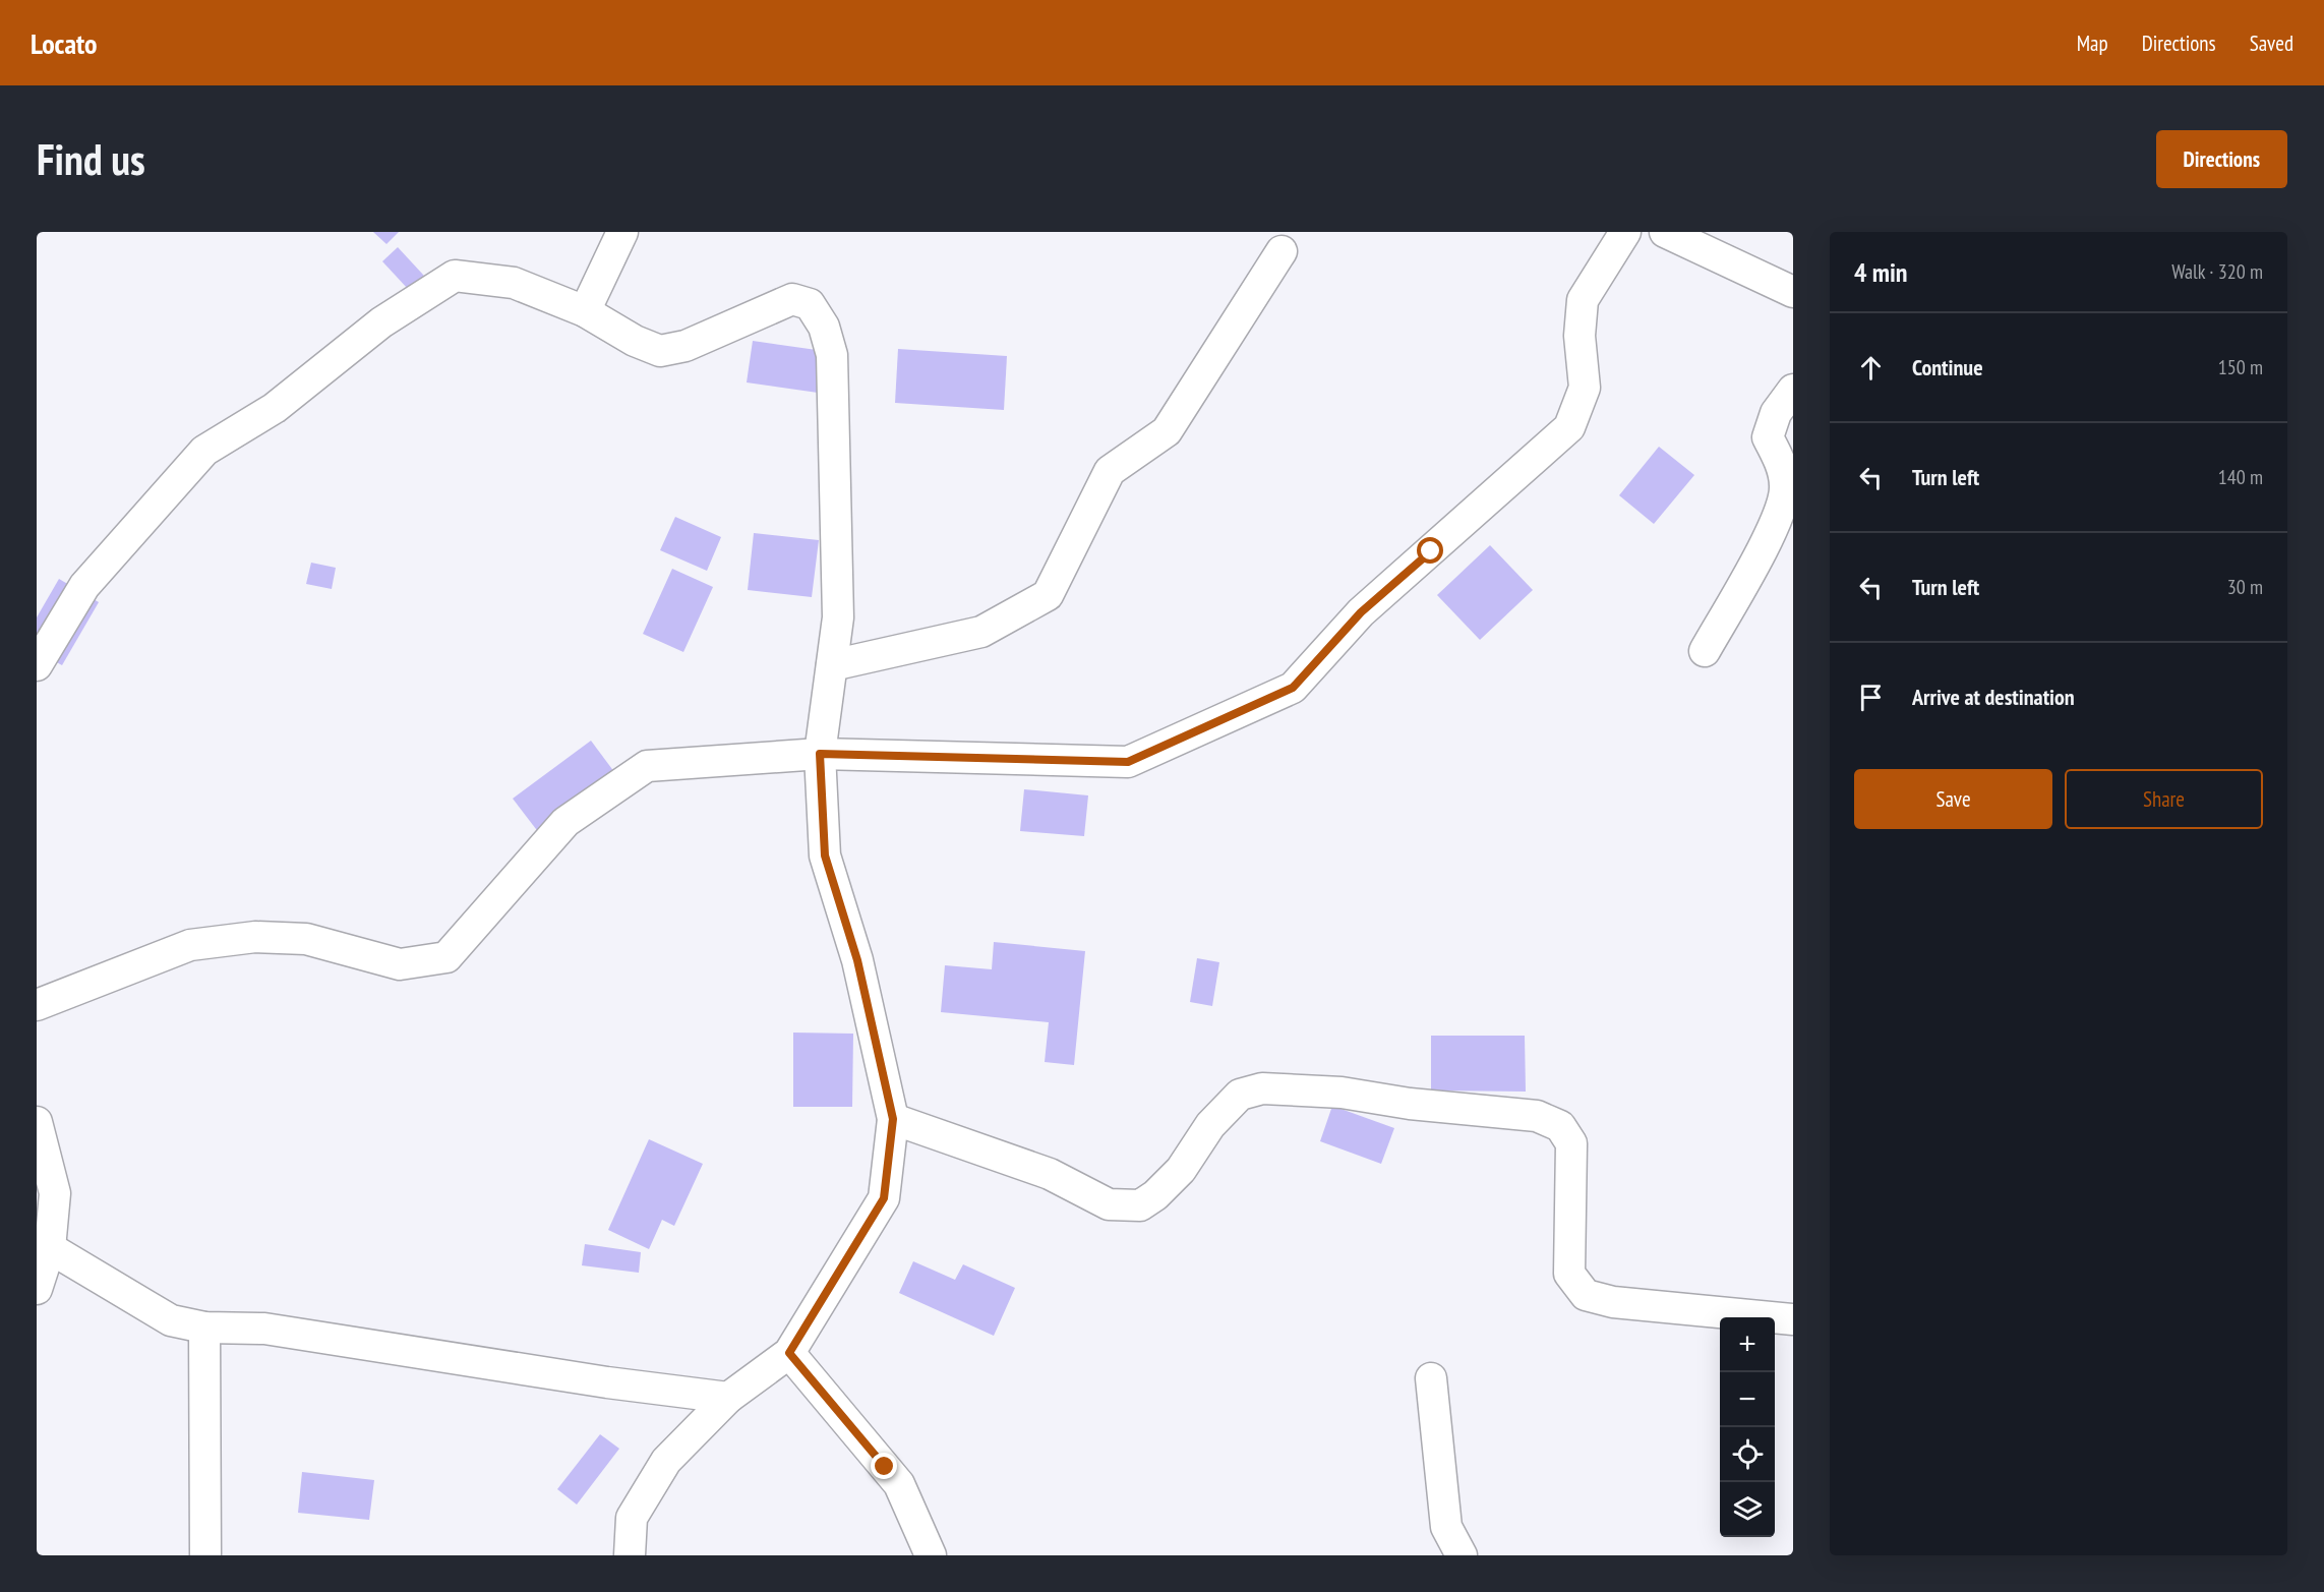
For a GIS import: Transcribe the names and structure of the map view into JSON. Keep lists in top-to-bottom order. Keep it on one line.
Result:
{"page":{"header":"Locato","nav":["Map","Directions","Saved"],"buttons":["Directions",["Save","Share"]],"title":"Find us","heading":["4 min","Walk · 320 m"],"list":[["Continue","150 m"],["Turn left","140 m"],["Turn left","30 m"],"Arrive at destination"],"map_buttons":["+","−"]}}
